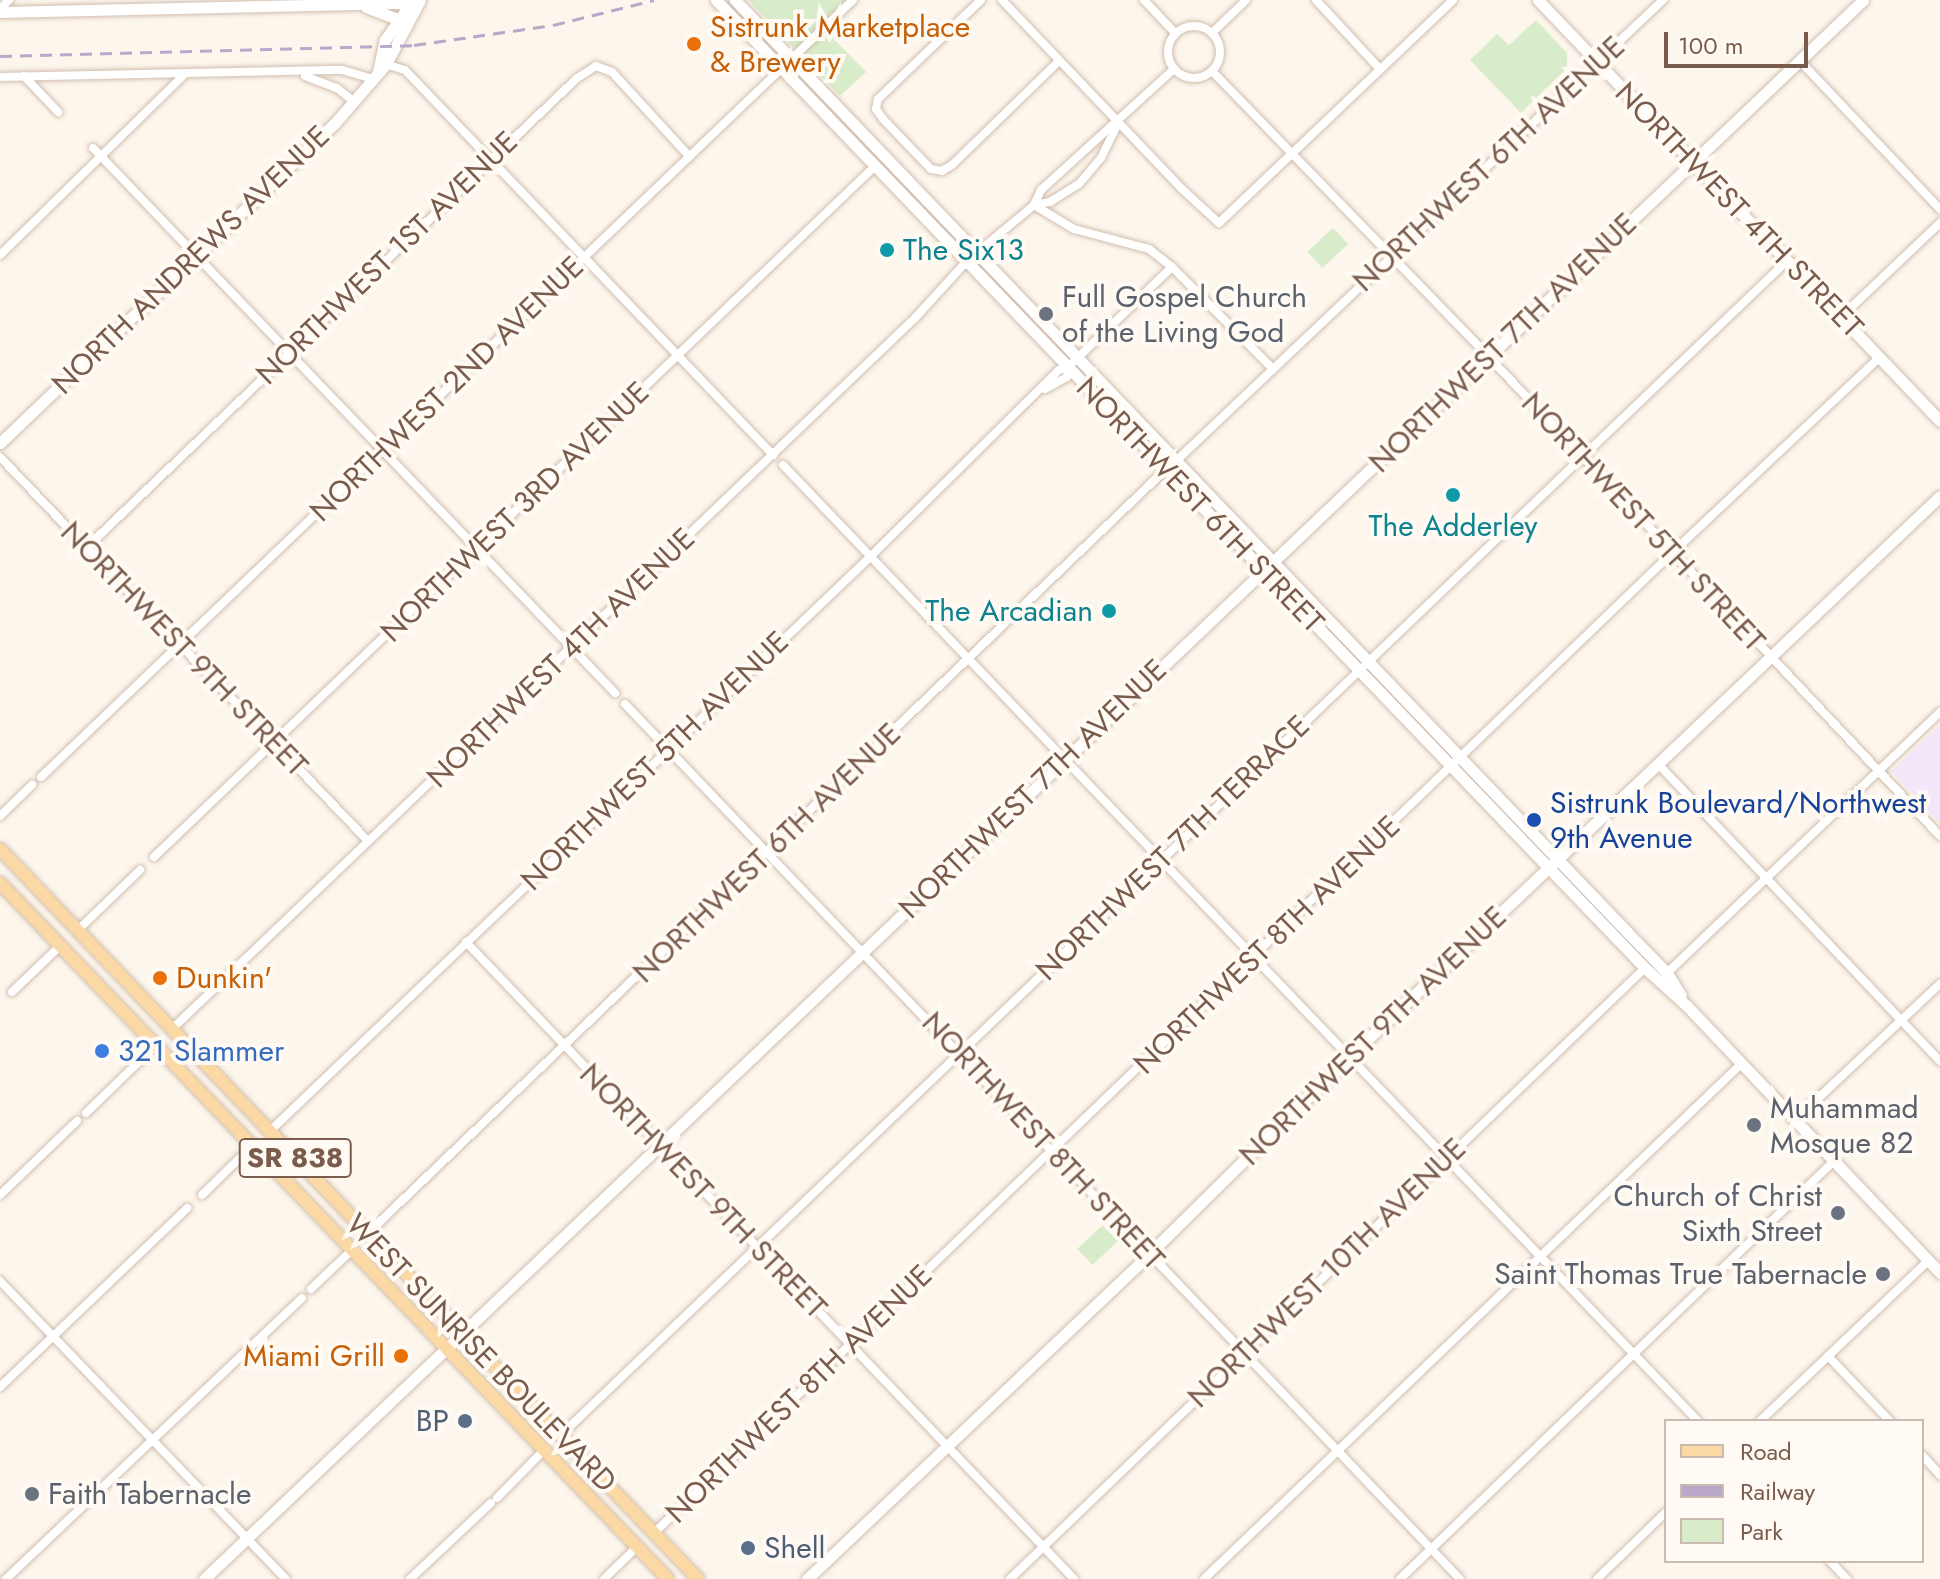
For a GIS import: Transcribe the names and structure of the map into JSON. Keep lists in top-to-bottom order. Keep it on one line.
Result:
{"streets":{"main road":["SR 838","WEST SUNRISE BOULEVARD"],"street":["NORTHWEST 6TH AVENUE","NORTHWEST 4TH STREET","NORTHWEST 1ST AVENUE","NORTH ANDREWS AVENUE","NORTHWEST 7TH AVENUE","NORTHWEST 2ND AVENUE","NORTHWEST 6TH STREET","NORTHWEST 3RD AVENUE","NORTHWEST 5TH STREET","NORTHWEST 9TH STREET","NORTHWEST 4TH AVENUE","NORTHWEST 5TH AVENUE","NORTHWEST 7TH TERRACE","NORTHWEST 8TH AVENUE","NORTHWEST 9TH AVENUE","NORTHWEST 8TH STREET","NORTHWEST 10TH AVENUE"]},"crossings":[["NORTHWEST 6TH AVENUE","NORTHWEST 4TH STREET"],["NORTHWEST 6TH AVENUE","NORTHWEST 6TH STREET"],["NORTHWEST 6TH AVENUE","NORTHWEST 5TH STREET"],["NORTHWEST 6TH AVENUE","NORTHWEST 9TH STREET"],["NORTHWEST 6TH AVENUE","NORTHWEST 8TH STREET"],["NORTHWEST 6TH AVENUE","WEST SUNRISE BOULEVARD"],["NORTHWEST 4TH STREET","NORTHWEST 7TH AVENUE"],["NORTHWEST 4TH STREET","NORTHWEST 7TH TERRACE"],["NORTHWEST 4TH STREET","NORTHWEST 8TH AVENUE"],["NORTHWEST 1ST AVENUE","NORTHWEST 2ND AVENUE"],["NORTHWEST 1ST AVENUE","NORTHWEST 9TH STREET"],["NORTHWEST 7TH AVENUE","NORTHWEST 6TH STREET"],["NORTHWEST 7TH AVENUE","NORTHWEST 5TH STREET"],["NORTHWEST 7TH AVENUE","NORTHWEST 9TH STREET"],["NORTHWEST 7TH AVENUE","NORTHWEST 8TH STREET"],["NORTHWEST 7TH AVENUE","WEST SUNRISE BOULEVARD"],["NORTHWEST 2ND AVENUE","NORTHWEST 6TH STREET"],["NORTHWEST 2ND AVENUE","NORTHWEST 9TH STREET"],["NORTHWEST 6TH STREET","NORTHWEST 3RD AVENUE"],["NORTHWEST 6TH STREET","NORTHWEST 4TH AVENUE"],["NORTHWEST 6TH STREET","NORTHWEST 5TH AVENUE"],["NORTHWEST 6TH STREET","NORTHWEST 7TH TERRACE"],["NORTHWEST 6TH STREET","NORTHWEST 8TH AVENUE"],["NORTHWEST 6TH STREET","NORTHWEST 9TH AVENUE"],["NORTHWEST 6TH STREET","NORTHWEST 10TH AVENUE"],["NORTHWEST 3RD AVENUE","NORTHWEST 9TH STREET"],["NORTHWEST 5TH STREET","NORTHWEST 4TH AVENUE"],["NORTHWEST 5TH STREET","NORTHWEST 7TH TERRACE"],["NORTHWEST 5TH STREET","NORTHWEST 8TH AVENUE"],["NORTHWEST 5TH STREET","NORTHWEST 9TH AVENUE"],["NORTHWEST 9TH STREET","NORTHWEST 4TH AVENUE"],["NORTHWEST 9TH STREET","NORTHWEST 5TH AVENUE"],["NORTHWEST 9TH STREET","NORTHWEST 7TH TERRACE"],["NORTHWEST 9TH STREET","NORTHWEST 8TH AVENUE"],["NORTHWEST 9TH STREET","NORTHWEST 9TH AVENUE"],["NORTHWEST 9TH STREET","NORTHWEST 10TH AVENUE"],["NORTHWEST 4TH AVENUE","WEST SUNRISE BOULEVARD"],["NORTHWEST 5TH AVENUE","NORTHWEST 8TH STREET"],["NORTHWEST 5TH AVENUE","WEST SUNRISE BOULEVARD"],["NORTHWEST 7TH TERRACE","NORTHWEST 8TH STREET"],["NORTHWEST 7TH TERRACE","WEST SUNRISE BOULEVARD"],["NORTHWEST 8TH AVENUE","NORTHWEST 8TH STREET"],["NORTHWEST 8TH AVENUE","WEST SUNRISE BOULEVARD"],["NORTHWEST 9TH AVENUE","NORTHWEST 8TH STREET"],["NORTHWEST 8TH STREET","NORTHWEST 10TH AVENUE"]],"places":["Sistrunk Marketplace & Brewery","The Six13","Full Gospel Church of the Living God","The Adderley","The Arcadian","Sistrunk Boulevard/Northwest 9th Avenue","Dunkin'","321 Slammer","Muhammad Mosque 82","Church of Christ Sixth Street","Saint Thomas True Tabernacle","Miami Grill","BP","Faith Tabernacle","Shell"],"legend":["Road","Railway","Park"],"scale_bar":"100 m"}
